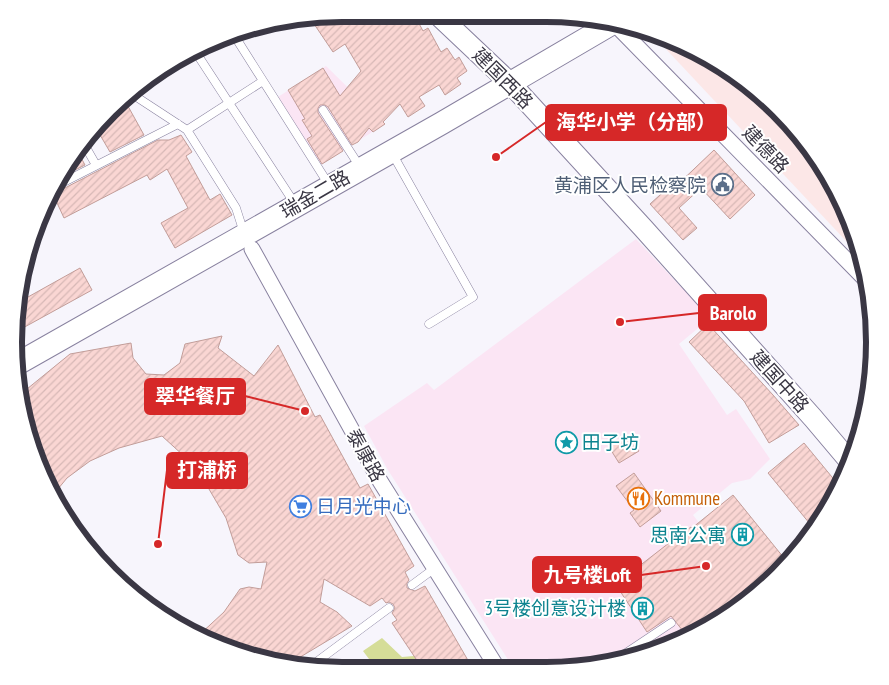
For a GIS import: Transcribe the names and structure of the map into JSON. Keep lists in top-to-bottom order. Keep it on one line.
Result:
{"streets":{"main road":["瑞金二路"],"street":["建国西路","建德路","建国中路","泰康路"]},"crossings":[["建国西路","瑞金二路"],["建国西路","建国中路"],["瑞金二路","泰康路"]],"places":{"other":["海华小学（分部）","Barolo","翠华餐厅","打浦桥","九号楼Loft"],"public building":["黄浦区人民检察院"],"place":["田子坊"],"restaurant":["Kommune"],"supermarket":["日月光中心"],"building":["思南公寓","3号楼创意设计楼"]}}
